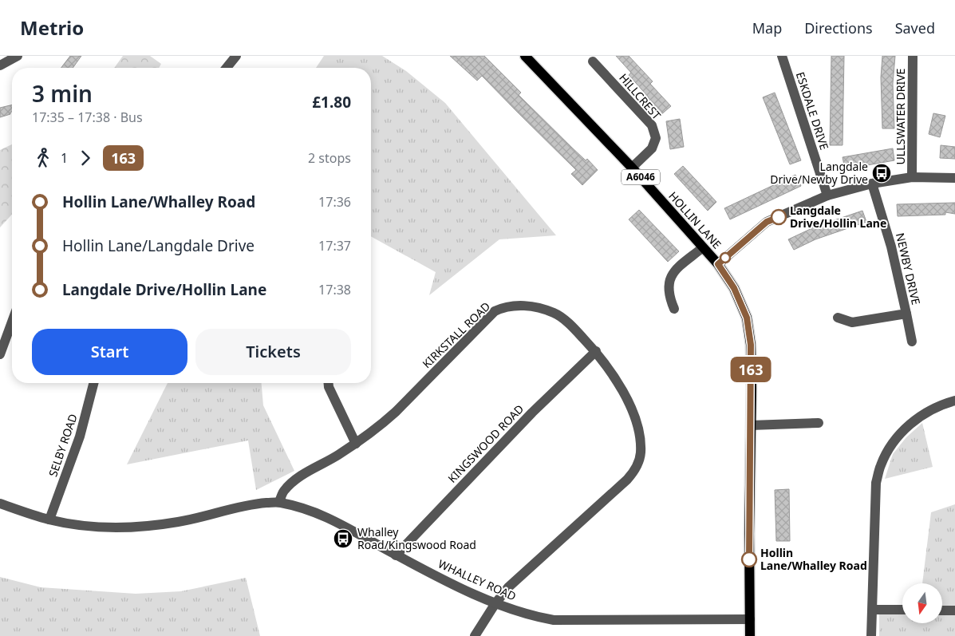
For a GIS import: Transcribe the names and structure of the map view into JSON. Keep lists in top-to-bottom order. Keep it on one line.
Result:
{"streets":{"main road":["A6046","HOLLIN LANE"],"street":["HILLCREST","ESKDALE DRIVE","ULLSWATER DRIVE","NEWBY DRIVE","KIRKSTALL ROAD","KINGSWOOD ROAD","SELBY ROAD","WHALLEY ROAD"]},"crossings":[["HILLCREST","HOLLIN LANE"],["HOLLIN LANE","WHALLEY ROAD"],["KIRKSTALL ROAD","KINGSWOOD ROAD"],["KIRKSTALL ROAD","WHALLEY ROAD"],["KINGSWOOD ROAD","WHALLEY ROAD"],["SELBY ROAD","WHALLEY ROAD"]],"places":{"bus stop":["Langdale Drive/Newby Drive","Whalley Road/Kingswood Road"],"other":["Langdale Drive/Hollin Lane","Hollin Lane/Whalley Road"]},"lines":["bus line 163"],"north":"bottom","page":{"header":"Metrio","nav":["Map","Directions","Saved"],"on_map":"163","heading":["3 min","17:35 – 17:38 · Bus","£1.80"],"legs":["1","163","2 stops"],"list":[{"name":"Hollin Lane/Whalley Road","value":"17:36"},{"name":"Hollin Lane/Langdale Drive","value":"17:37"},{"name":"Langdale Drive/Hollin Lane","value":"17:38"}],"buttons":["Start","Tickets"]}}
